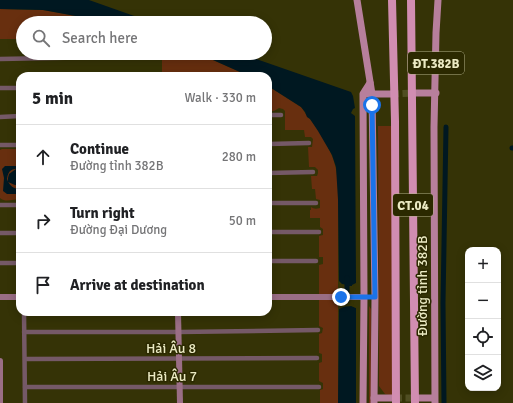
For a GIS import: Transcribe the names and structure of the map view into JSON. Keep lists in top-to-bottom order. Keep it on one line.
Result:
{"streets":{"highway":["CT.04"],"main road":["ĐT.382B","Đường tỉnh 382B"],"street":["Hải Âu 8","Hải Âu 7"]},"page":{"search":"Search here","heading":["5 min","Walk · 330 m"],"list":[["Continue","Đường tỉnh 382B","280 m"],["Turn right","Đường Đại Dương","50 m"],"Arrive at destination"],"map_buttons":["+","−"]}}
